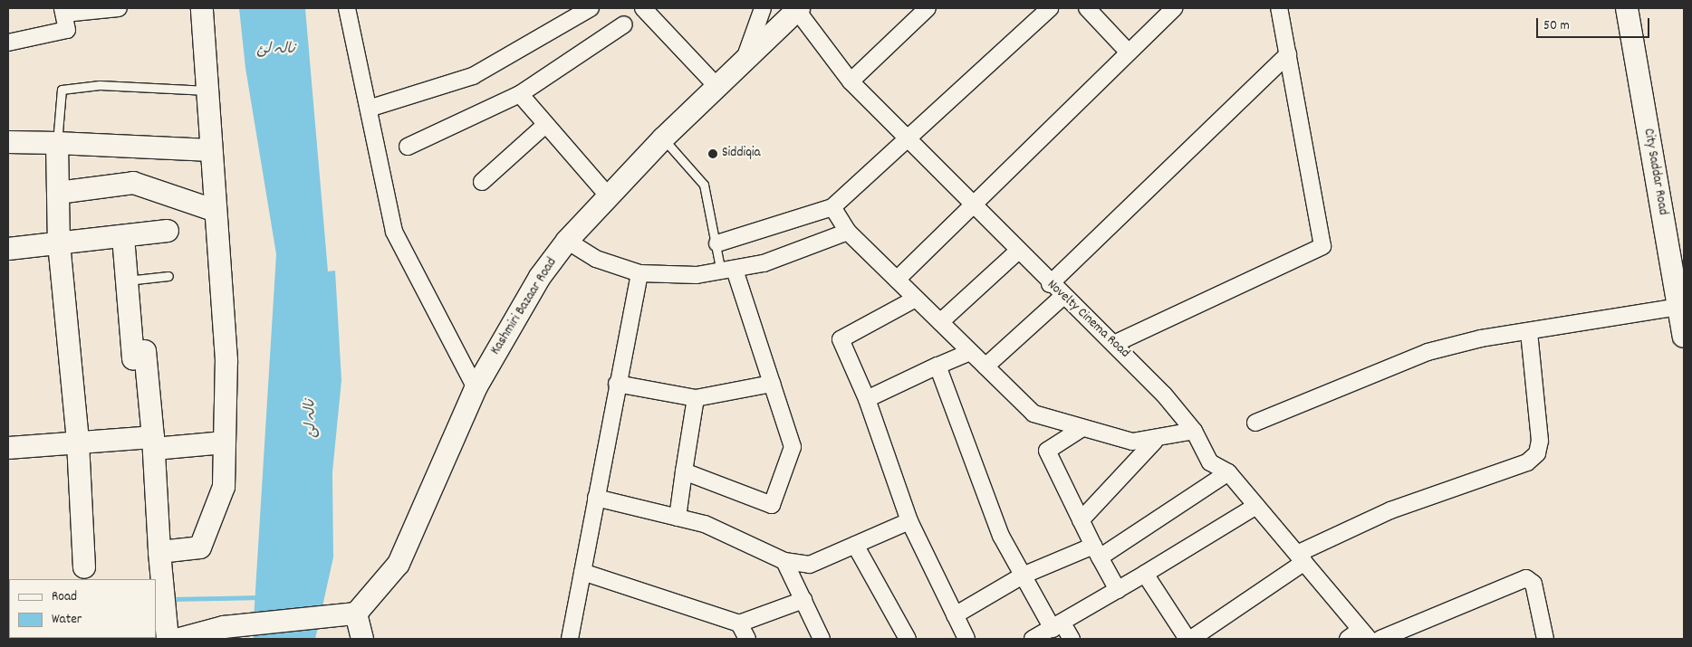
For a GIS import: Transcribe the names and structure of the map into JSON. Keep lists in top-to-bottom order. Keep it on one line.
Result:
{"streets":{"street":["City Saddar Road","Kashmiri Bazaar Road","Novelty Cinema Road"]},"crossings":[["Kashmiri Bazaar Road","Novelty Cinema Road"]],"water":["نالہ لئ"],"places":["Siddiqia"],"legend":["Road","Water"],"scale_bar":"50 m"}
